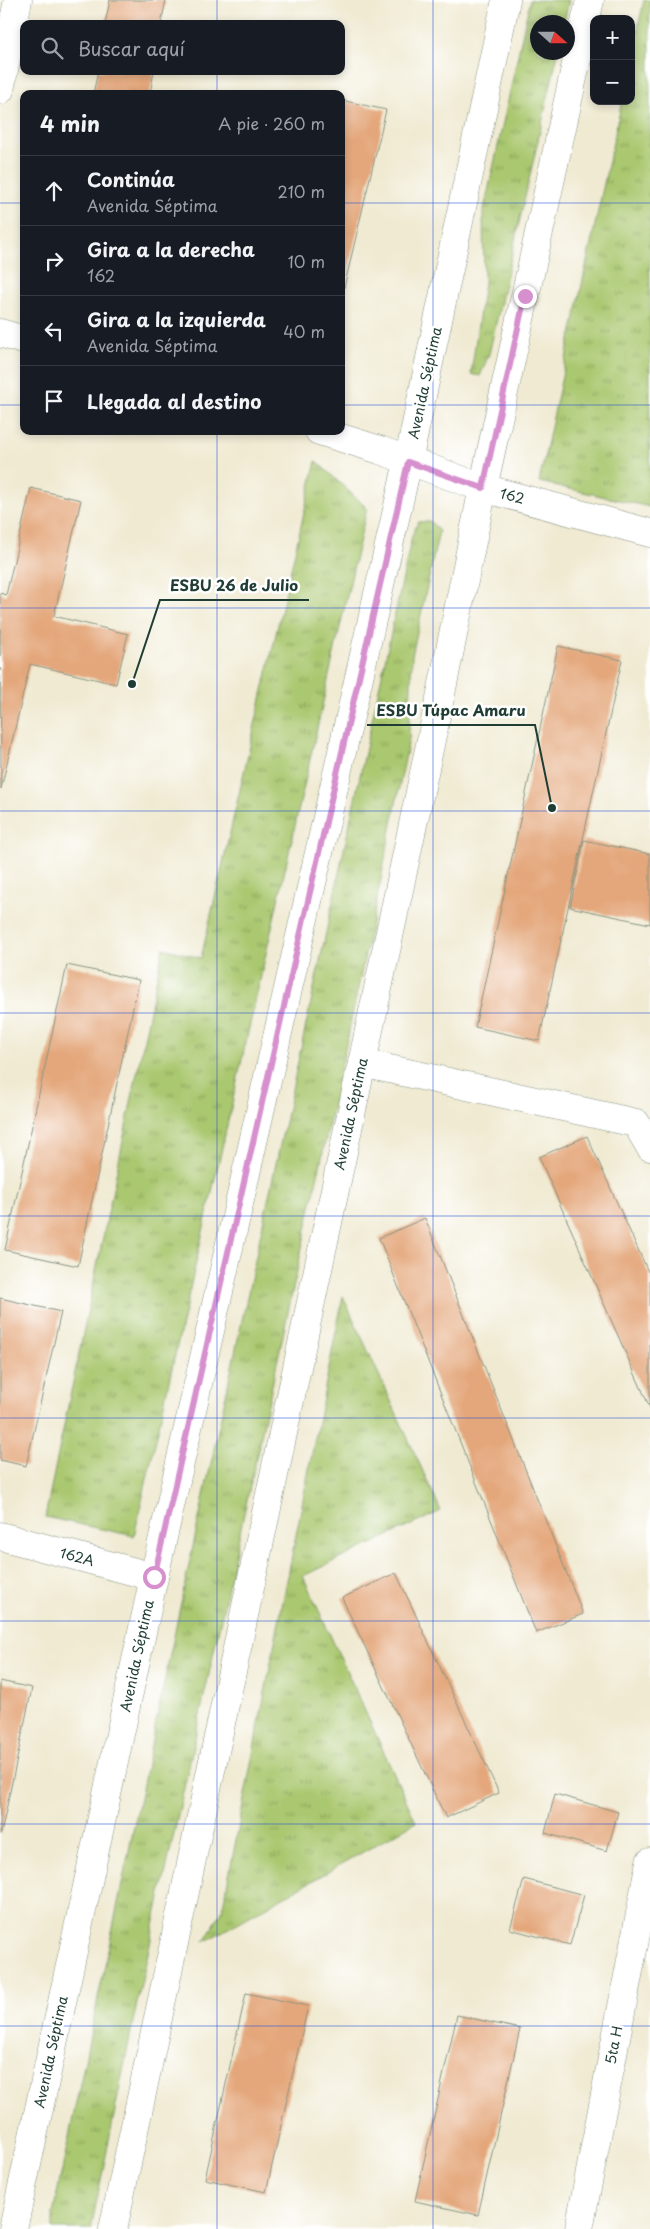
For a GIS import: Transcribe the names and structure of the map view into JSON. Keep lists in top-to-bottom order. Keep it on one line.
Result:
{"streets":{"main road":["Avenida Séptima","162","162A","5ta H"]},"crossings":[["Avenida Séptima","162"],["Avenida Séptima","162A"]],"places":["ESBU 26 de Julio","ESBU Túpac Amaru"],"north":"right","page":{"map_buttons":["+","−"],"search":"Buscar aquí","heading":["4 min","A pie · 260 m"],"list":[["Continúa","Avenida Séptima","210 m"],["Gira a la derecha","162","10 m"],["Gira a la izquierda","Avenida Séptima","40 m"],"Llegada al destino"]}}
